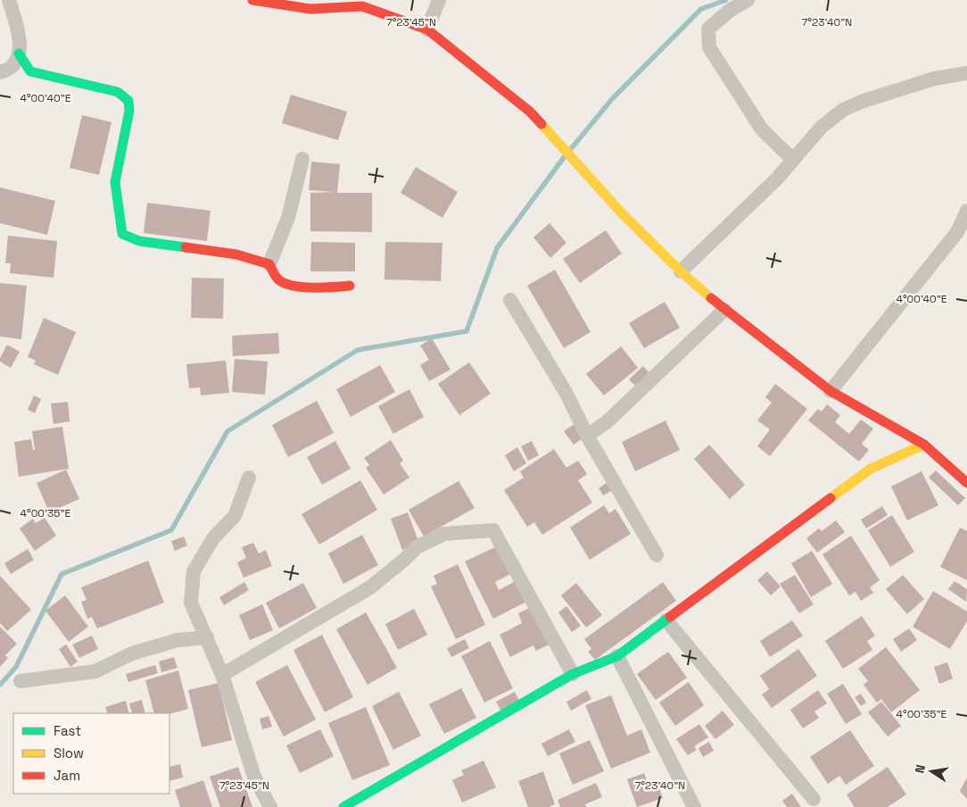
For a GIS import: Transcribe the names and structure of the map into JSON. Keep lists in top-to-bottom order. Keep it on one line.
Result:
{"legend":["Fast","Slow","Jam"],"north":"left","coordinates":["7°23'45\"N","7°23'40\"N","4°00'40\"E","4°00'35\"E"]}
